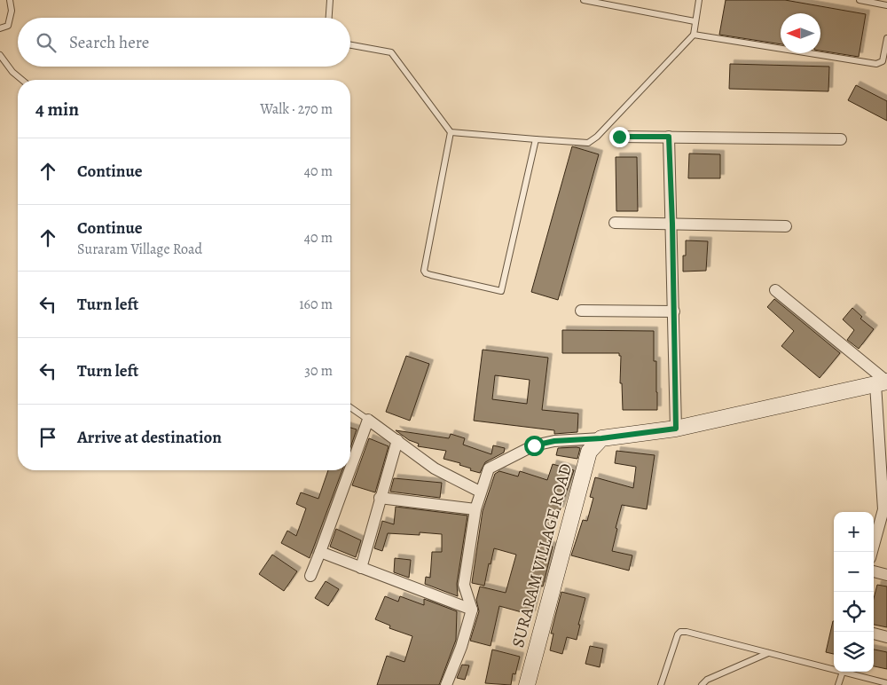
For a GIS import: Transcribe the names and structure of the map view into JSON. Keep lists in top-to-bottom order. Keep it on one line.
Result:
{"streets":{"main road":["SURARAM VILLAGE ROAD"]},"north":"left","page":{"search":"Search here","heading":["4 min","Walk · 270 m"],"list":[["Continue","40 m"],["Continue","Suraram Village Road","40 m"],["Turn left","160 m"],["Turn left","30 m"],"Arrive at destination"],"map_buttons":["+","−"]}}
